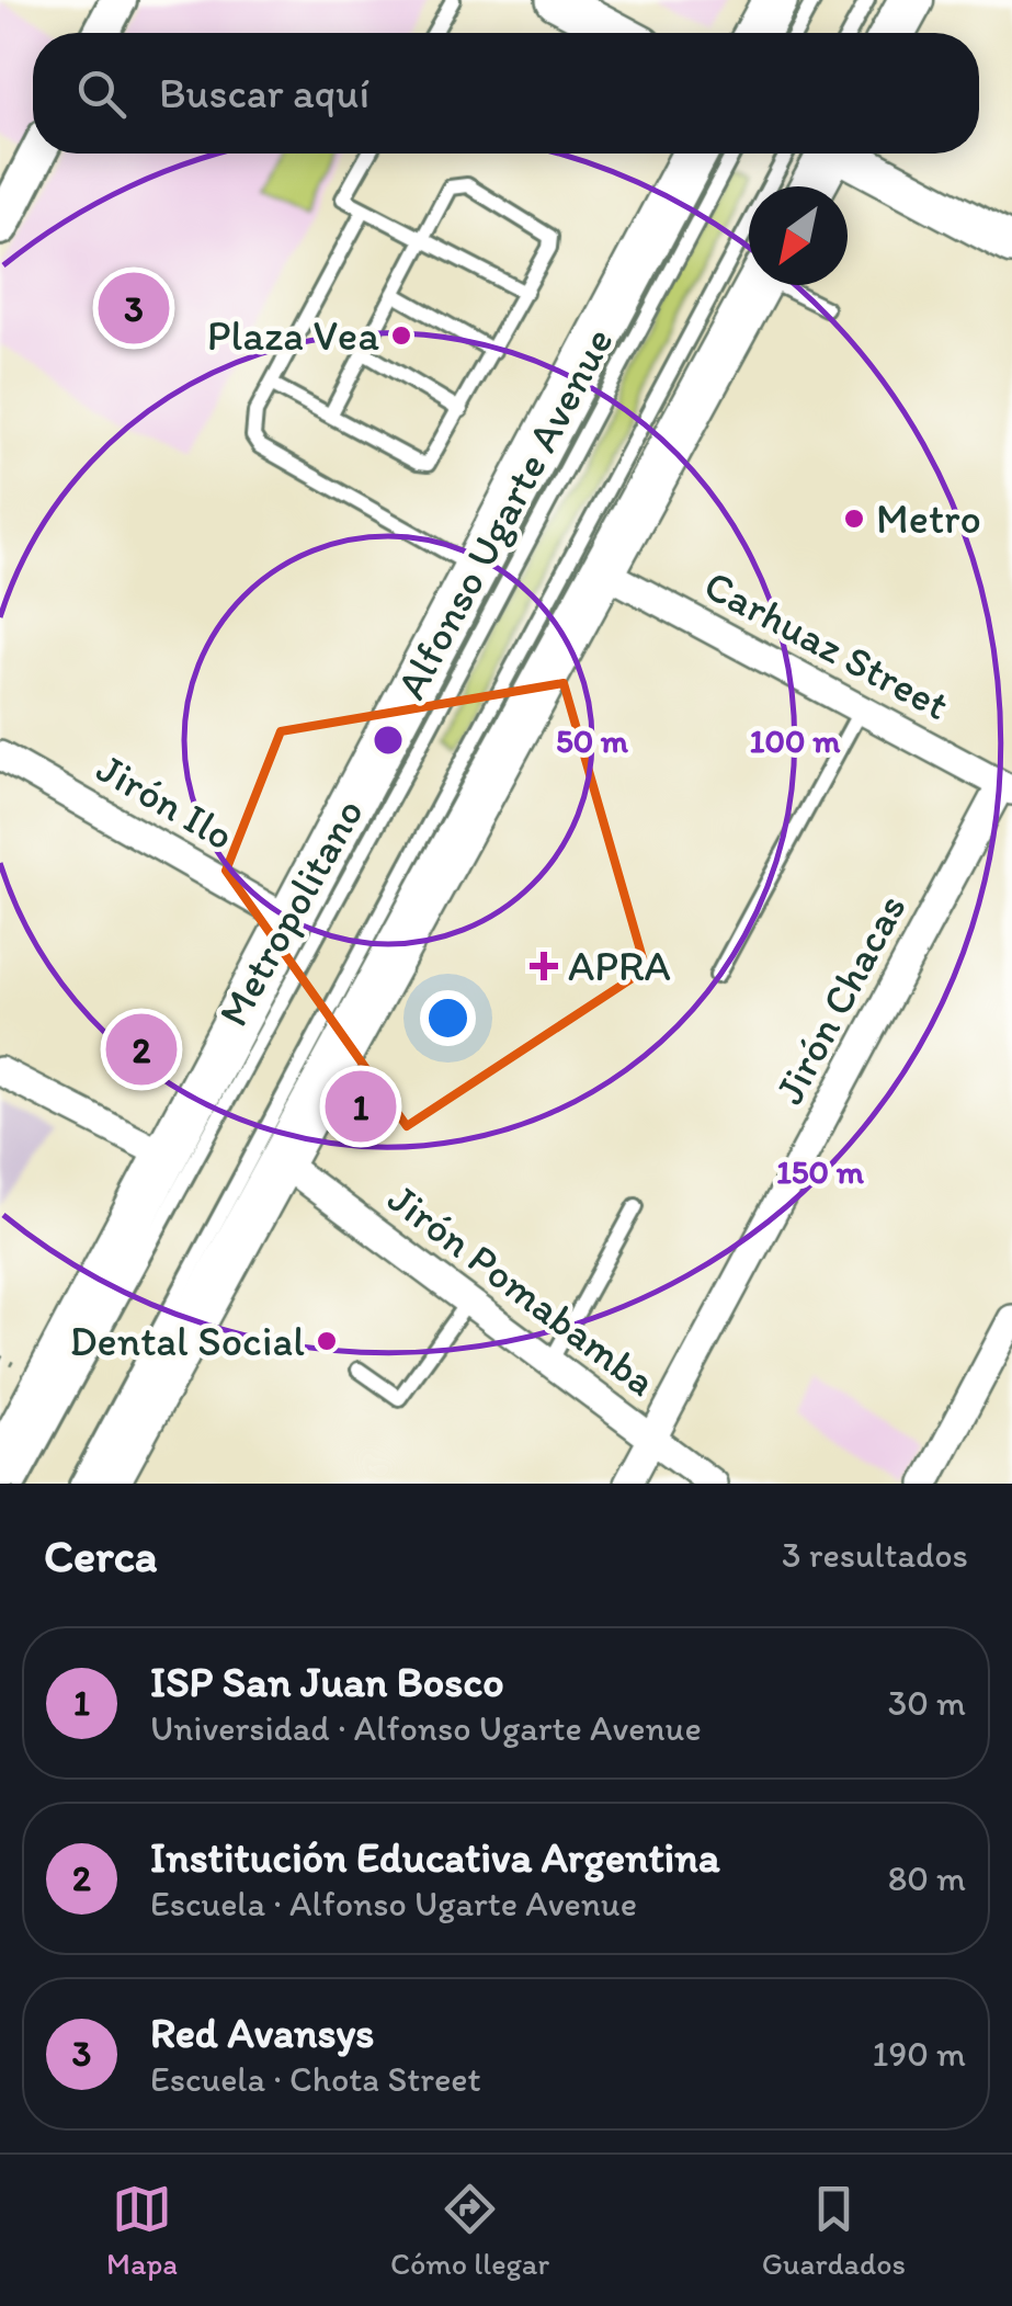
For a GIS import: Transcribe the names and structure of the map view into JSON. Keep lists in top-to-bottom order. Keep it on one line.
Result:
{"streets":{"main road":["Alfonso Ugarte Avenue"],"street":["Carhuaz Street","Jirón Ilo","Jirón Chacas","Jirón Pomabamba"],"lane":["Metropolitano"]},"crossings":[["Alfonso Ugarte Avenue","Jirón Ilo"],["Carhuaz Street","Jirón Chacas"],["Jirón Chacas","Jirón Pomabamba"]],"places":{"other":["Plaza Vea","Metro","Dental Social"],"health":["APRA"]},"north":"bottom left","page":{"search":"Buscar aquí","pins":["3","2","1"],"heading":["Cerca","3 resultados"],"list":[{"mark":"1","name":"ISP San Juan Bosco","note":"Universidad · Alfonso Ugarte Avenue","value":"30 m"},{"mark":"2","name":"Institución Educativa Argentina","note":"Escuela · Alfonso Ugarte Avenue","value":"80 m"},{"mark":"3","name":"Red Avansys","note":"Escuela · Chota Street","value":"190 m"}],"nav":["Mapa","Cómo llegar","Guardados"]},"rings":["50 m","100 m","150 m"]}
